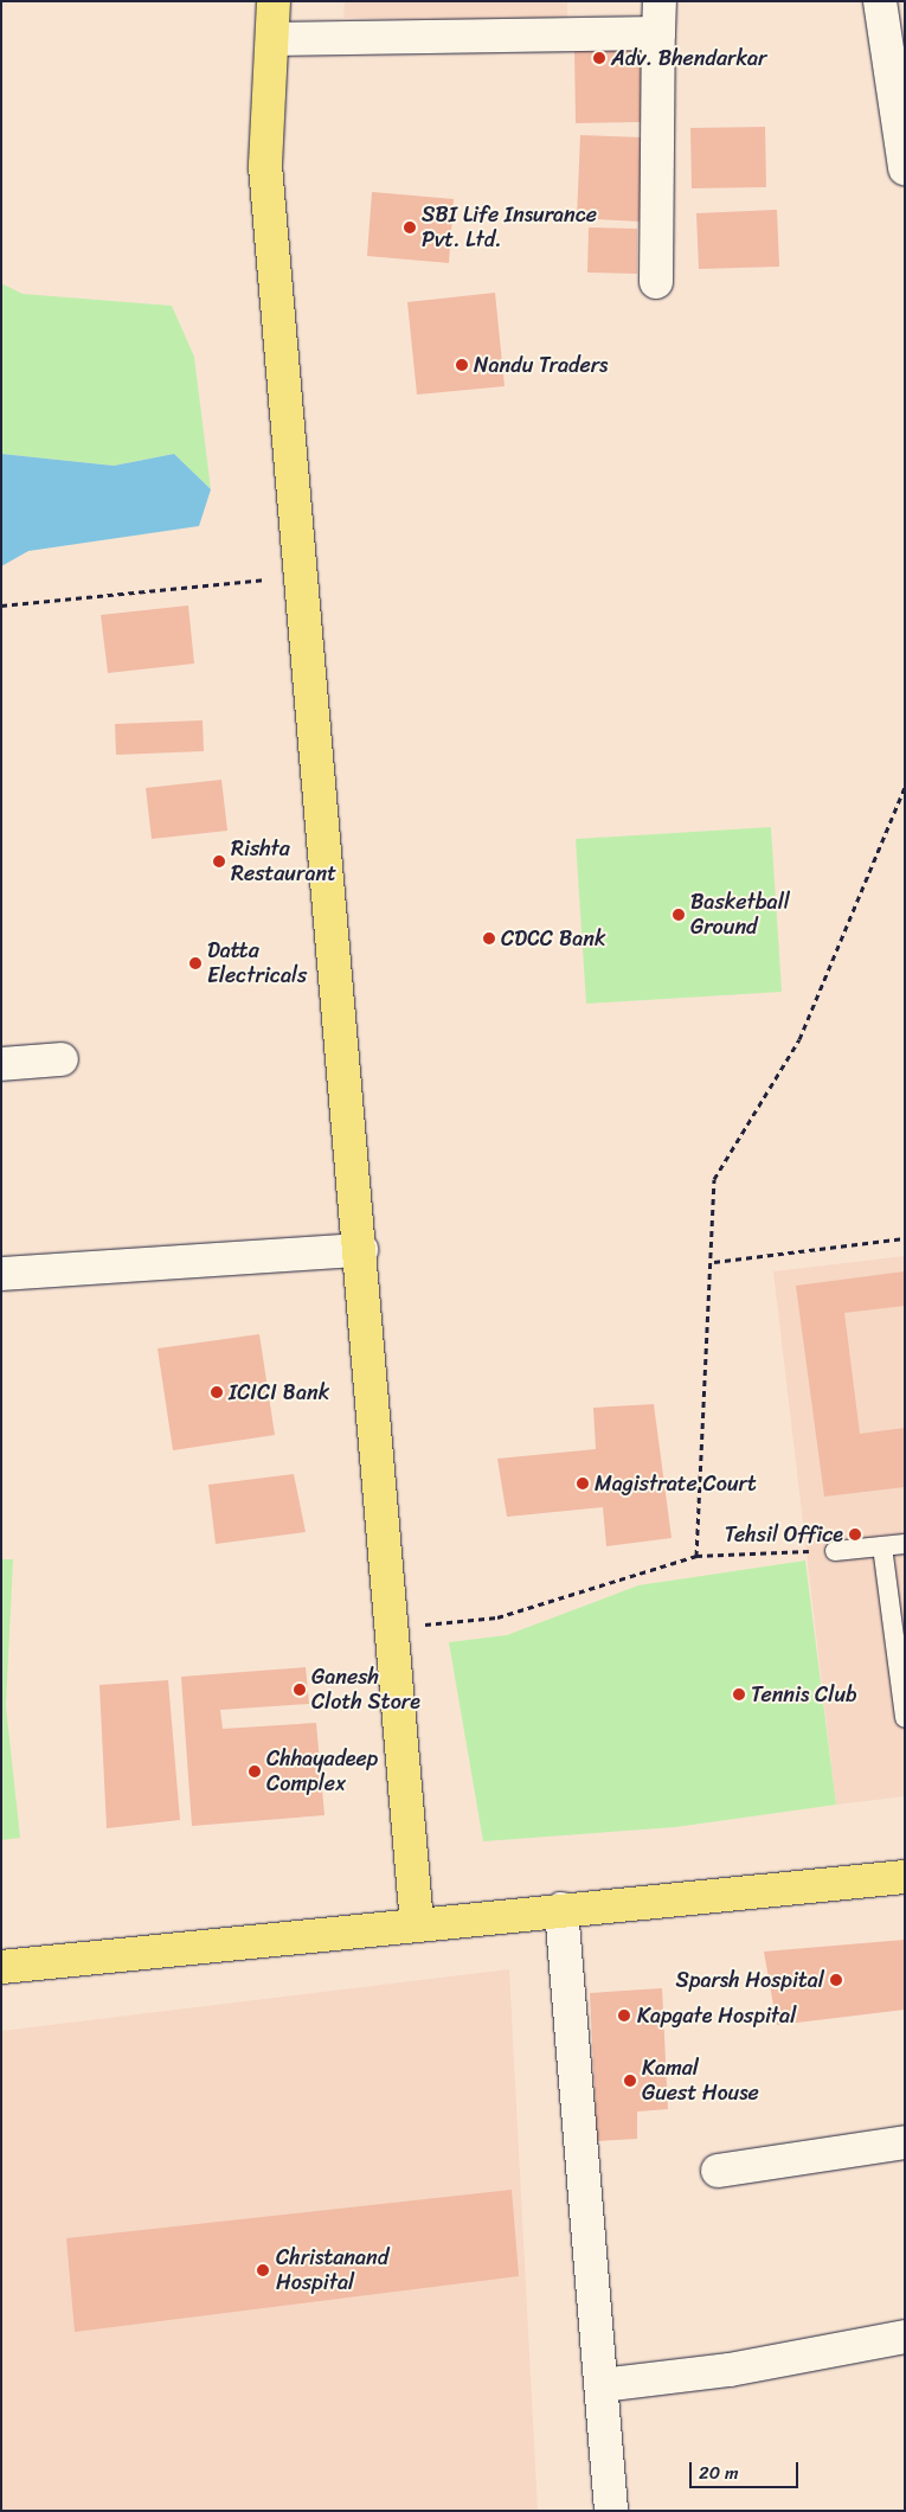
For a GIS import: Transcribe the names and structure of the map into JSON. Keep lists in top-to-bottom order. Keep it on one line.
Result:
{"places":["Adv. Bhendarkar","SBI Life Insurance Pvt. Ltd.","Nandu Traders","Rishta Restaurant","Basketball Ground","CDCC Bank","Datta Electricals","ICICI Bank","Magistrate Court","Tehsil Office","Ganesh Cloth Store","Tennis Club","Chhayadeep Complex","Sparsh Hospital","Kapgate Hospital","Kamal Guest House","Christanand Hospital"],"scale_bar":"20 m"}
